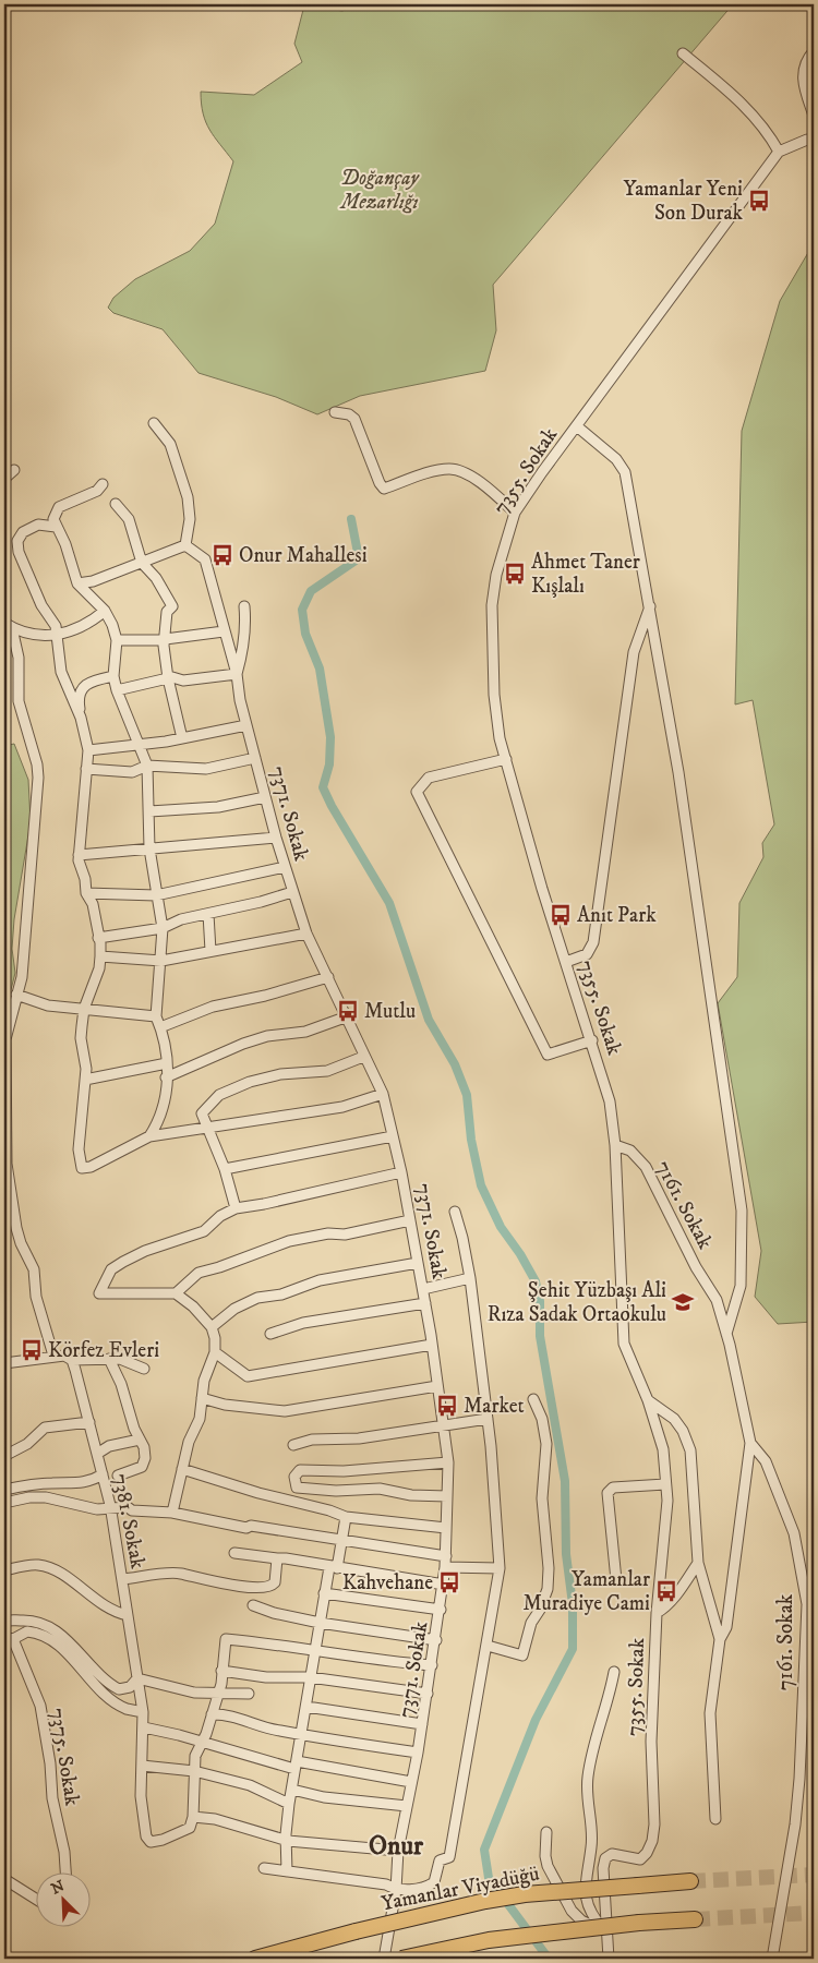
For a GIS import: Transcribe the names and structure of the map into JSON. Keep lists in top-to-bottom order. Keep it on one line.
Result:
{"streets":{"highway":["Yamanlar Viyadüğü"],"street":["7355. Sokak","7371. Sokak","7161. Sokak","7381. Sokak","7375. Sokak"]},"crossings":[["7355. Sokak","7161. Sokak"]],"districts":["Onur"],"parks":["Doğançay Mezarlığı"],"places":{"bus stop":["Yamanlar Yeni Son Durak","Onur Mahallesi","Ahmet Taner Kışlalı","Anıt Park","Mutlu","Körfez Evleri","Market","Kahvehane","Yamanlar Muradiye Cami"],"school or university":["Şehit Yüzbaşı Ali Rıza Sadak Ortaokulu"]},"north":"top left"}
